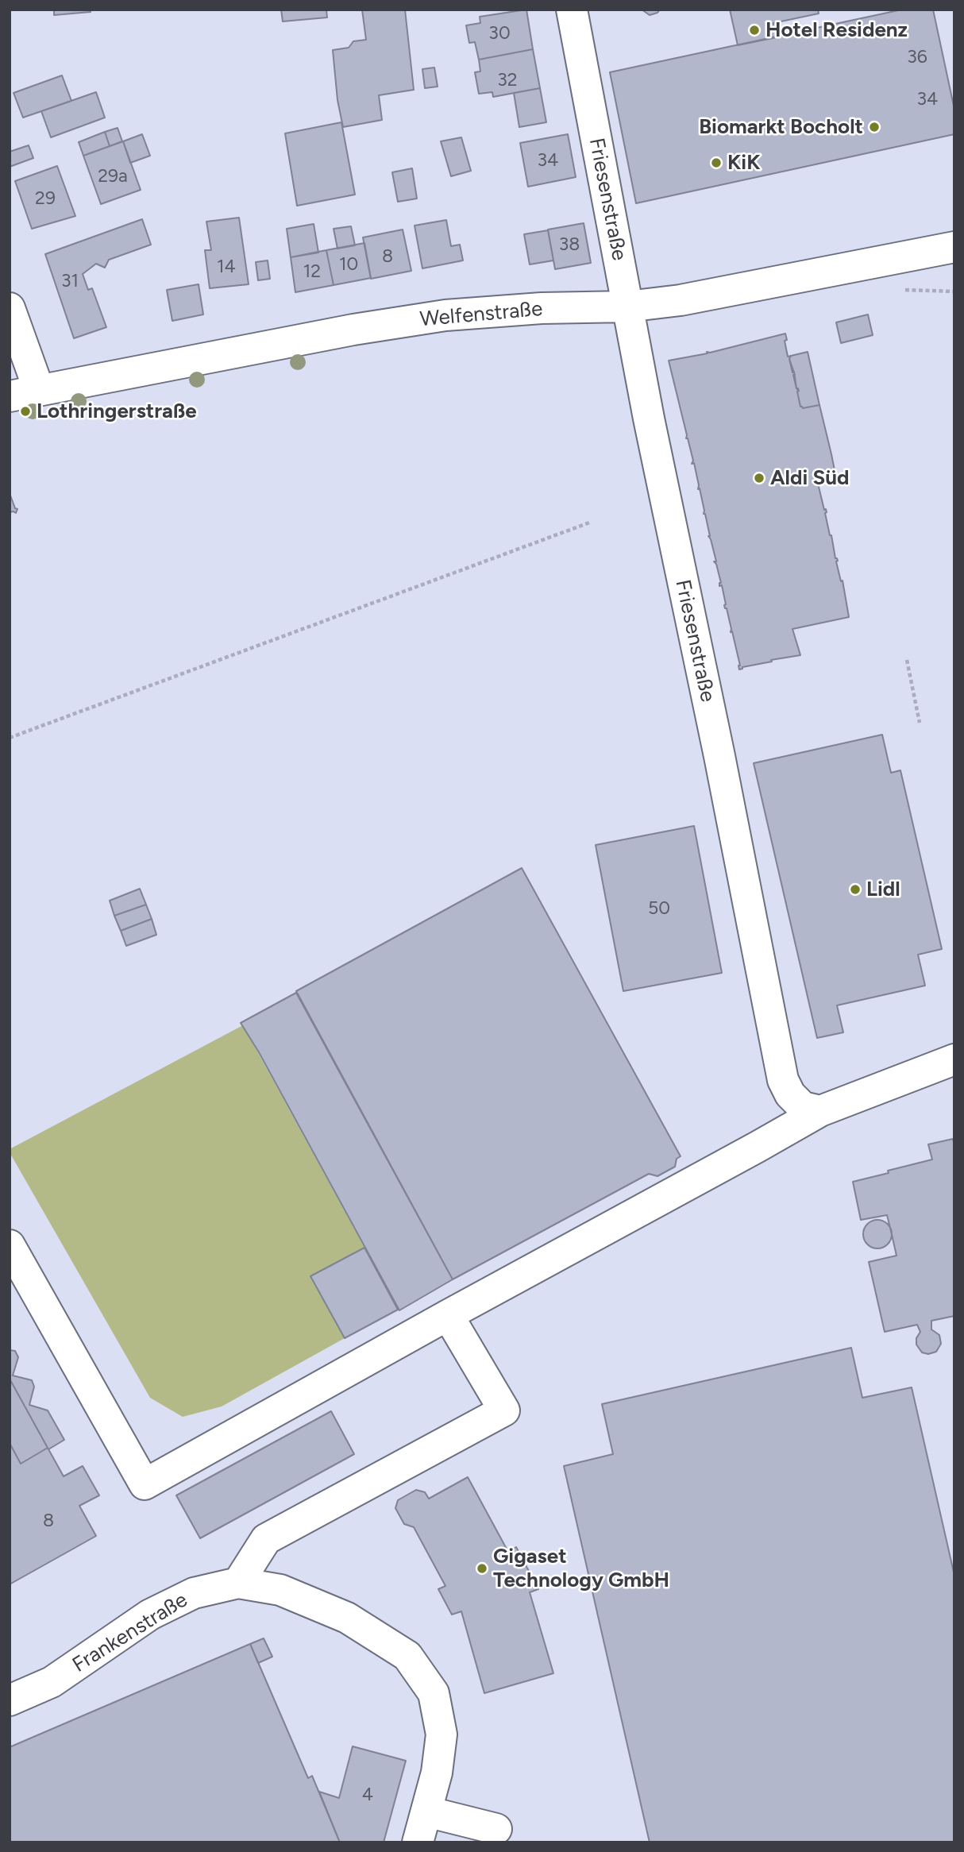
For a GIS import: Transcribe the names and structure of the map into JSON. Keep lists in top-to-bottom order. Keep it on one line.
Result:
{"streets":{"street":["Friesenstraße","Welfenstraße","Frankenstraße"]},"crossings":[["Friesenstraße","Welfenstraße"]],"places":["Hotel Residenz","Biomarkt Bocholt","KiK","Lothringerstraße","Aldi Süd","Lidl","Gigaset Technology GmbH"],"house_numbers":["30","36","32","34","34","29a","29","38","8","10","14","12","31","50","8","4"]}
